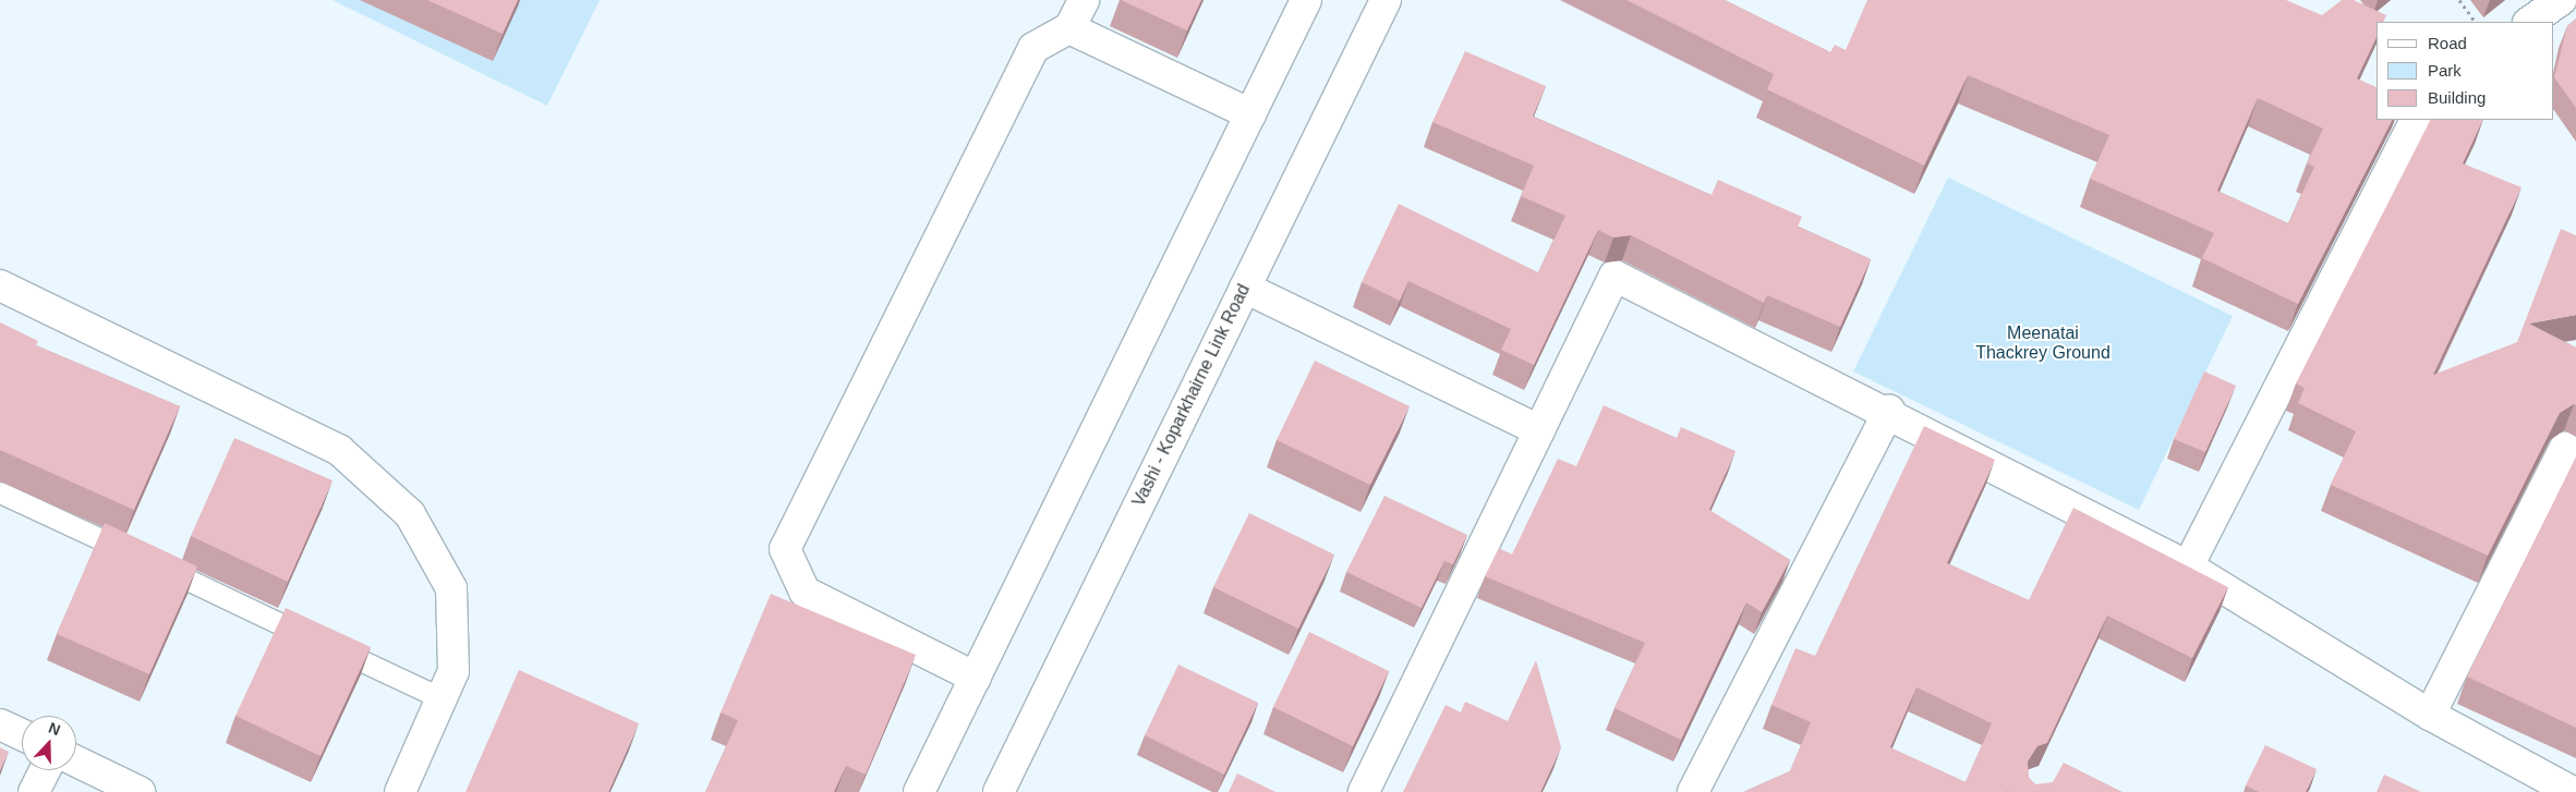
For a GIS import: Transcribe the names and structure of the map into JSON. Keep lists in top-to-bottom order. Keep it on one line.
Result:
{"streets":{"street":["Vashi - Koparkhairne Link Road"]},"parks":["Meenatai Thackrey Ground"],"legend":["Road","Park","Building"],"north":"top"}
